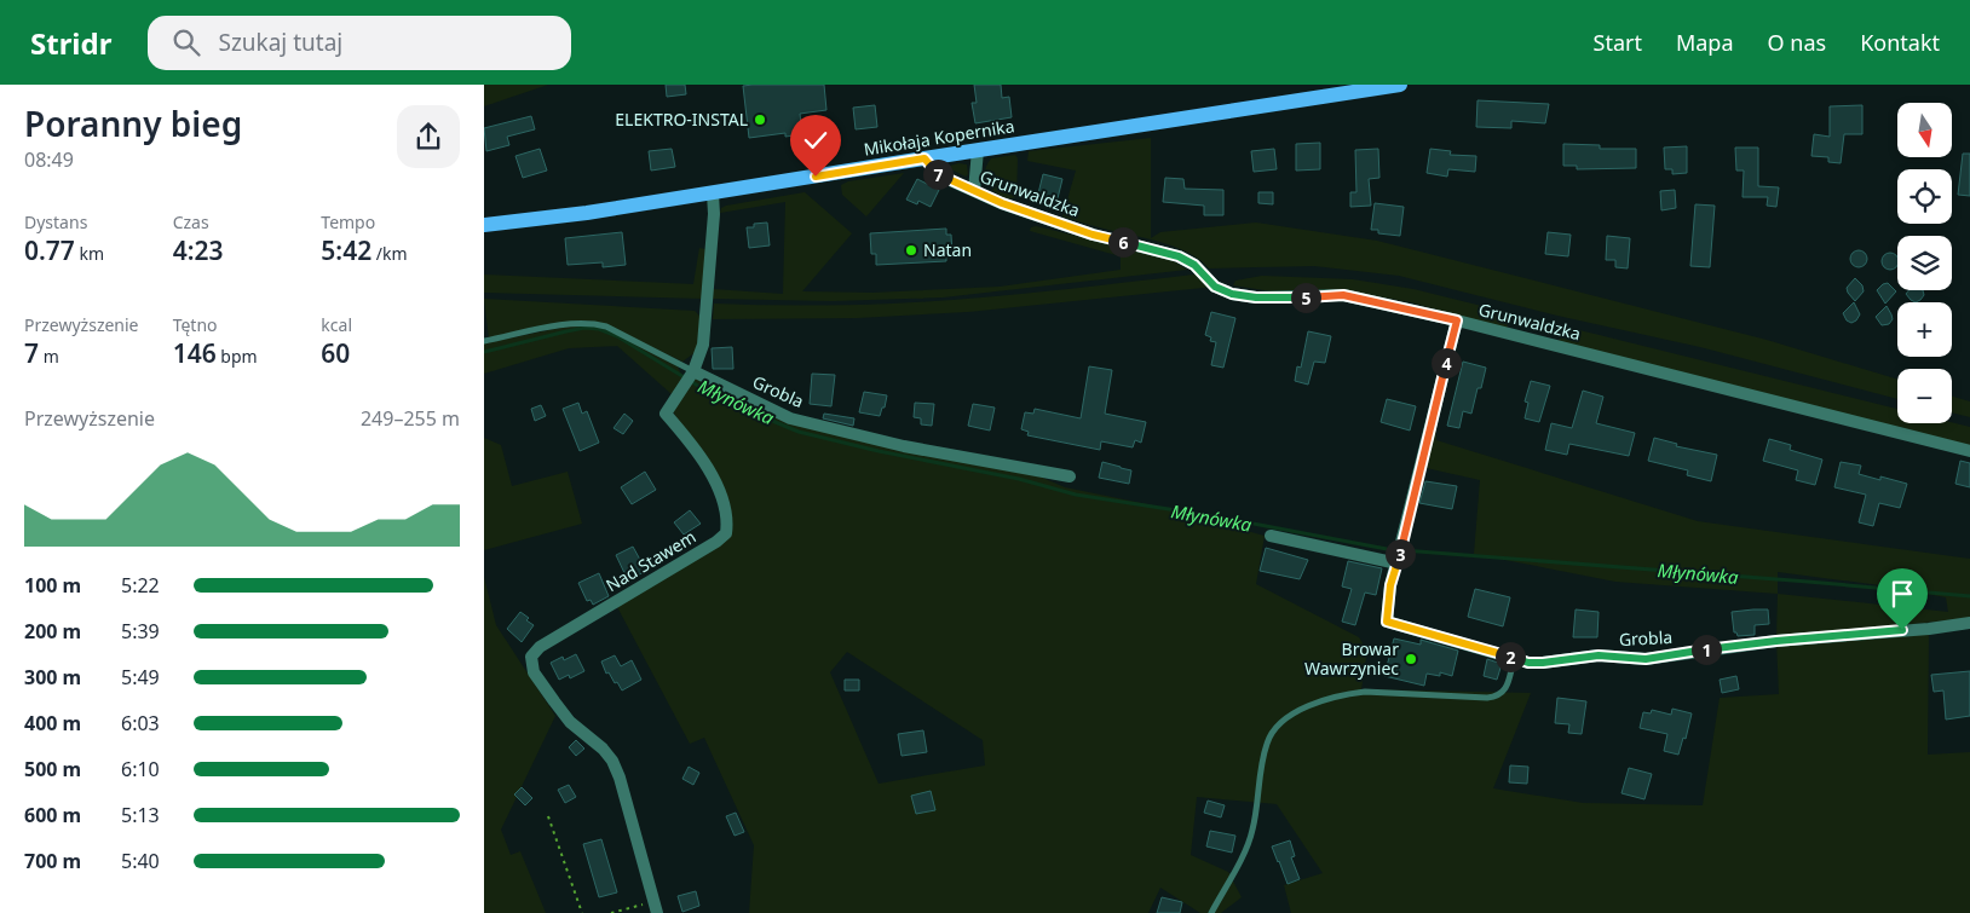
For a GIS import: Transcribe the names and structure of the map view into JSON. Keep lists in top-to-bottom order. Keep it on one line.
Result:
{"streets":{"main road":["Mikołaja Kopernika"],"street":["Grunwaldzka","Grobla","Nad Stawem"]},"crossings":[["Mikołaja Kopernika","Grunwaldzka"],["Mikołaja Kopernika","Nad Stawem"],["Grunwaldzka","Grobla"],["Grobla","Nad Stawem"]],"water":["Młynówka"],"places":["ELEKTRO-INSTAL","Natan","Browar Wawrzyniec"],"north":"bottom","page":{"header":"Stridr","search":"Szukaj tutaj","nav":["Start","Mapa","O nas","Kontakt"],"heading":["Poranny bieg","08:49"],"map_buttons":["+","−"],"pins":["7","6","5","4","3","1","2"],"stats":[["Dystans","0.77 km"],["Czas","4:23"],["Tempo","5:42 /km"],["Przewyższenie","7 m"],["Tętno","146 bpm"],["kcal","60"]],"chart":["Przewyższenie","249–255 m"],"list":[{"name":"100 m","note":"5:22"},{"name":"200 m","note":"5:39"},{"name":"300 m","note":"5:49"},{"name":"400 m","note":"6:03"},{"name":"500 m","note":"6:10"},{"name":"600 m","note":"5:13"},{"name":"700 m","note":"5:40"}]}}
